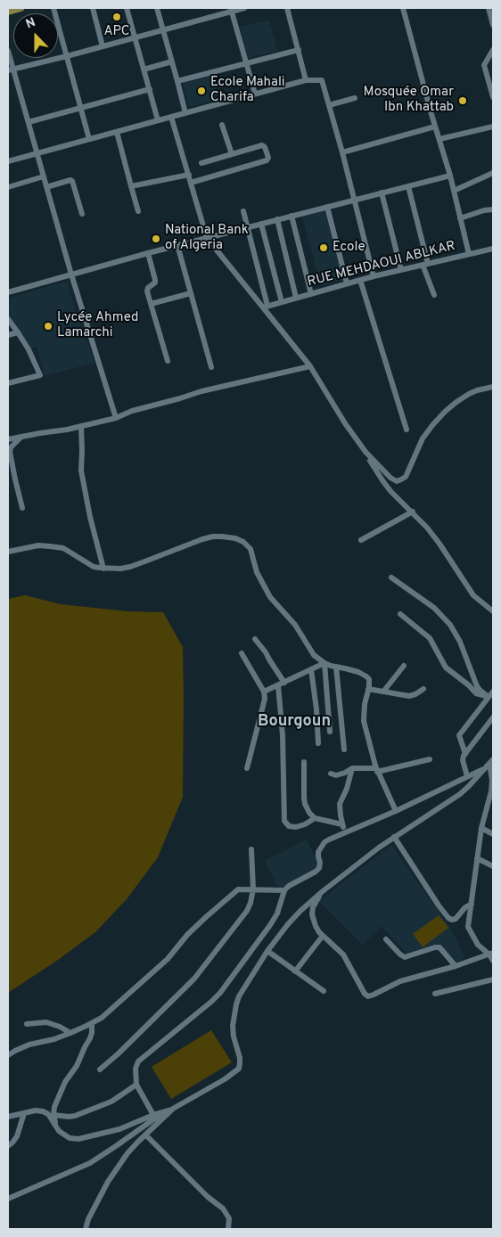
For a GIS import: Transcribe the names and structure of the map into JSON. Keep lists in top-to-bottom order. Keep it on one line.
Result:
{"streets":{"street":["RUE MEHDAOUI ABLKAR"]},"districts":["Bourgoun"],"places":["APC","Ecole Mahali Charifa","Mosquée Omar Ibn Khattab","National Bank of Algeria","Ecole","Lycée Ahmed Lamarchi"],"north":"top"}
